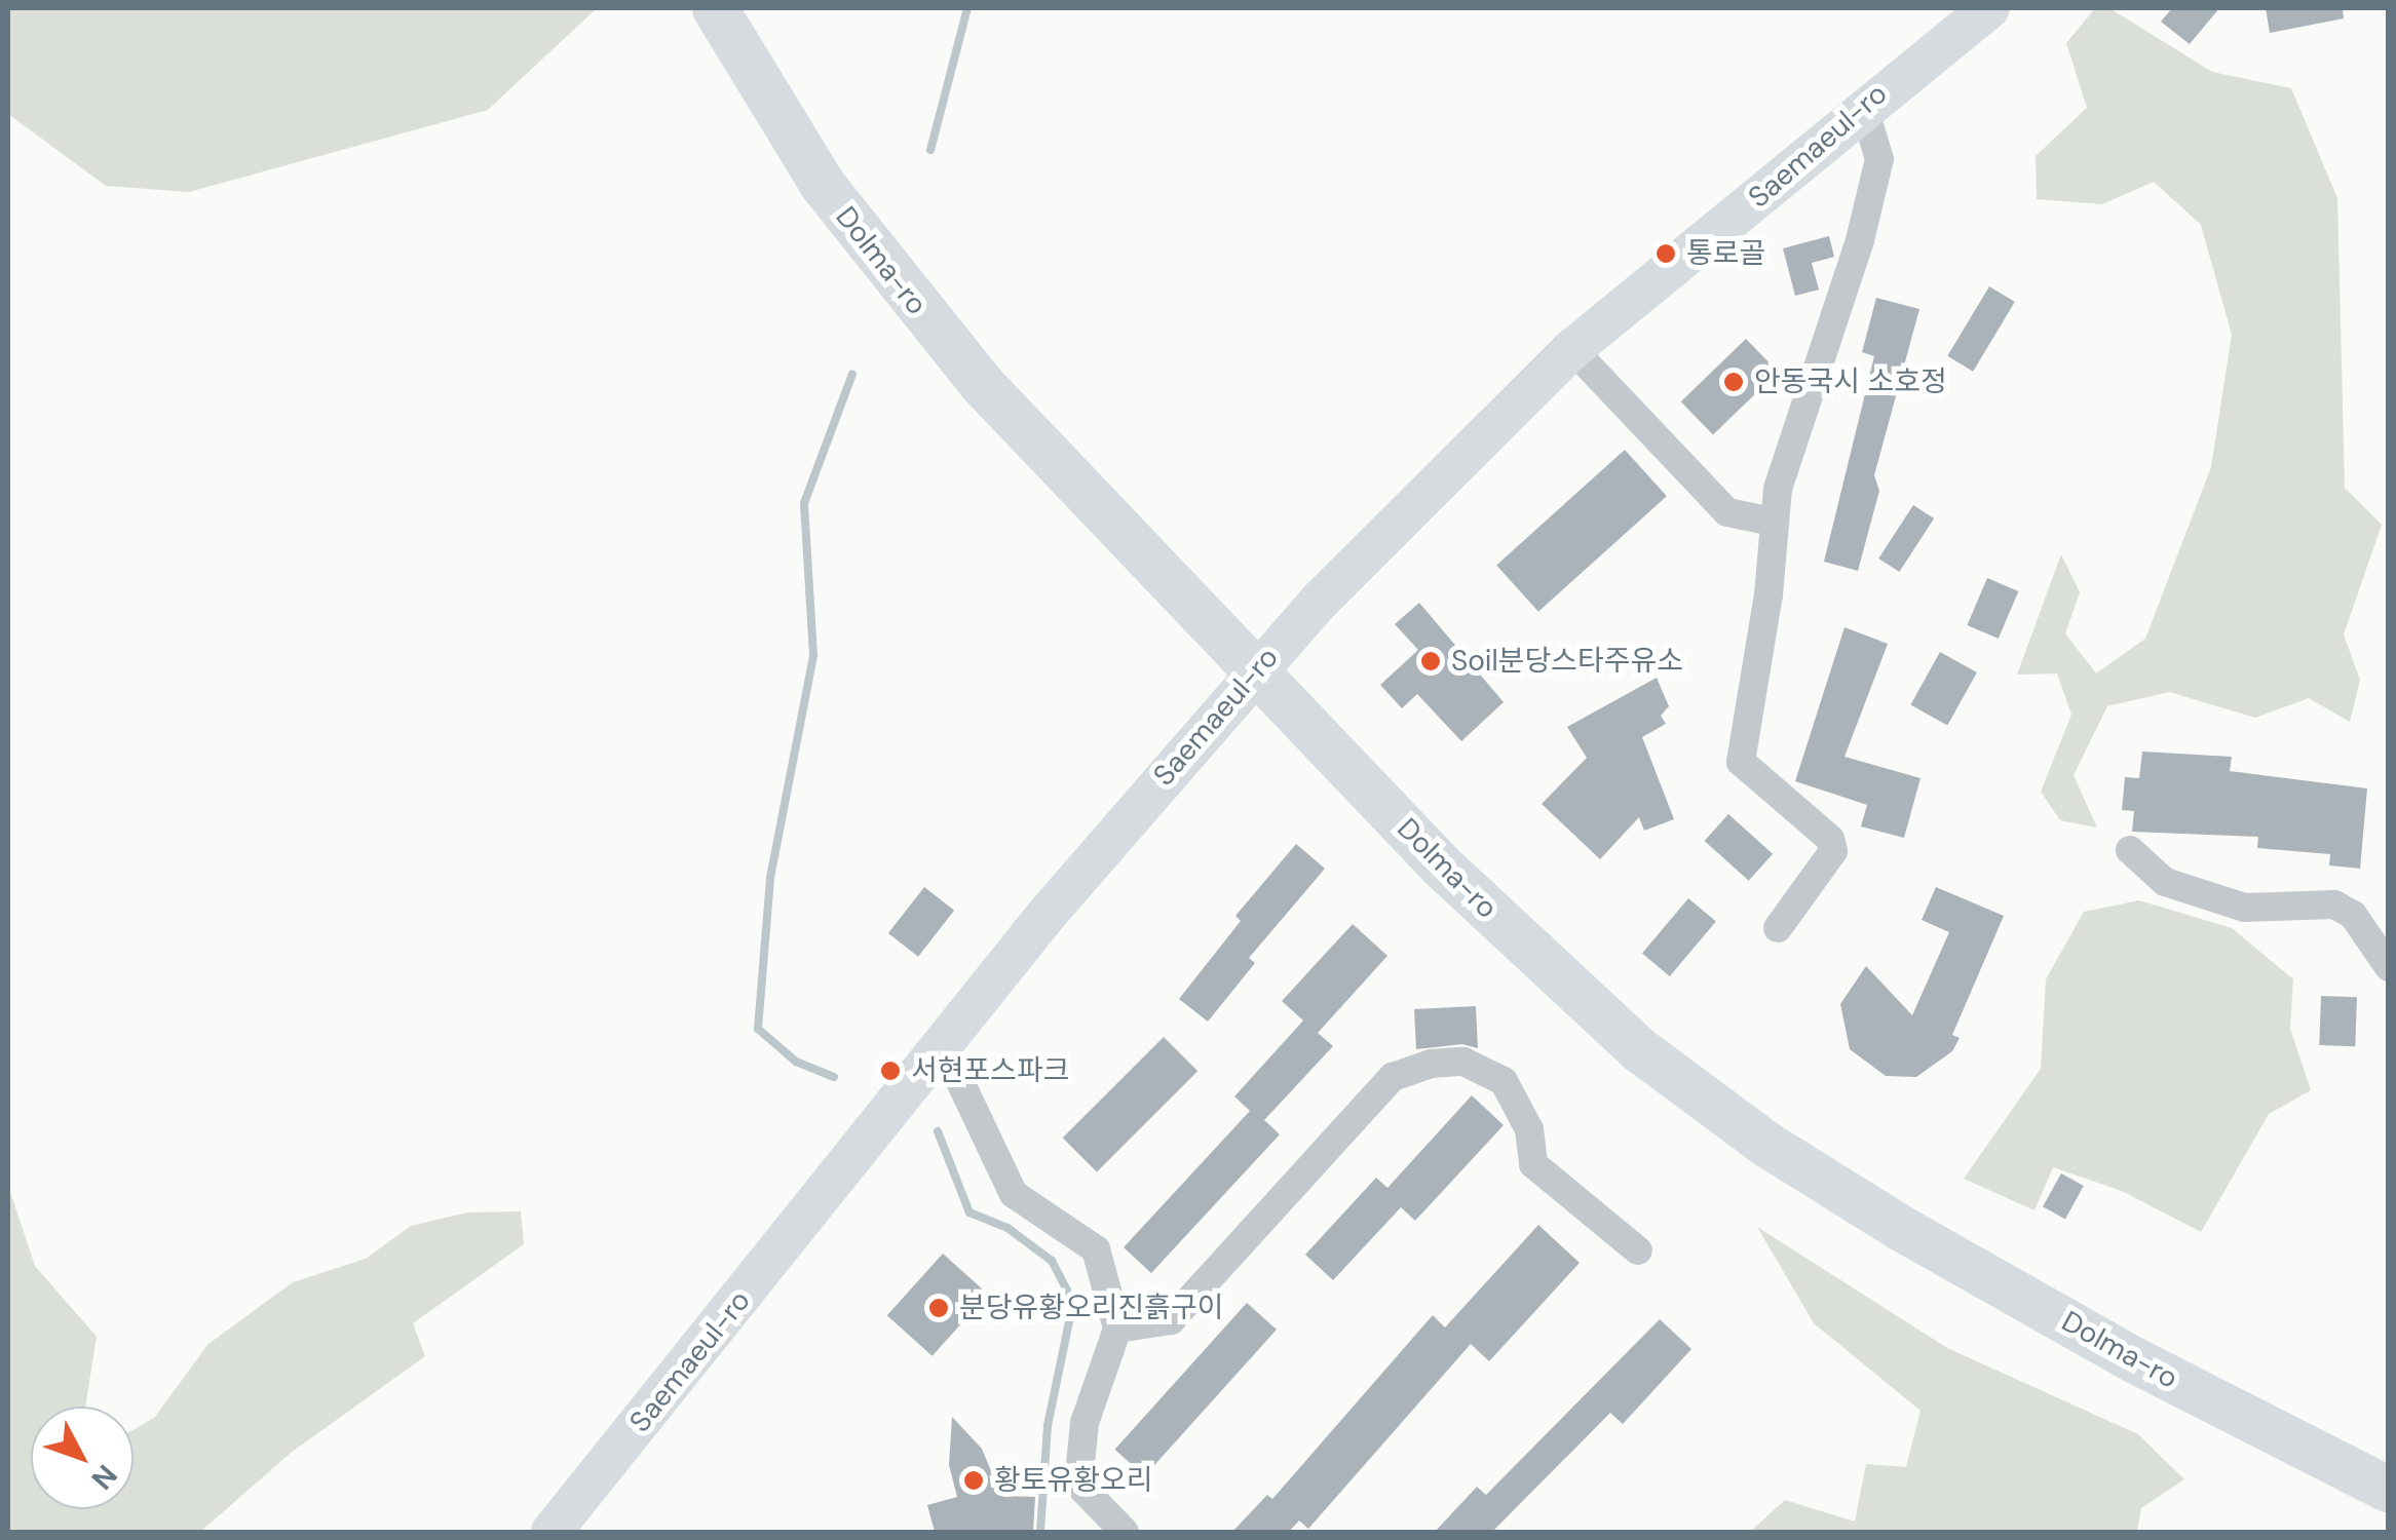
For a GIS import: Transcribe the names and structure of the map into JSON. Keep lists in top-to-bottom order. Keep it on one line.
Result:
{"streets":{"main road":["Dolma-ro"],"street":["Saemaeul-ro"]},"crossings":[["Saemaeul-ro","Dolma-ro"]],"places":["통로골","안동국시 소호정","Soil분당스타주유소","서현포스파크","분당유황오리진흙구이","황토유황오리"],"north":"bottom right"}
